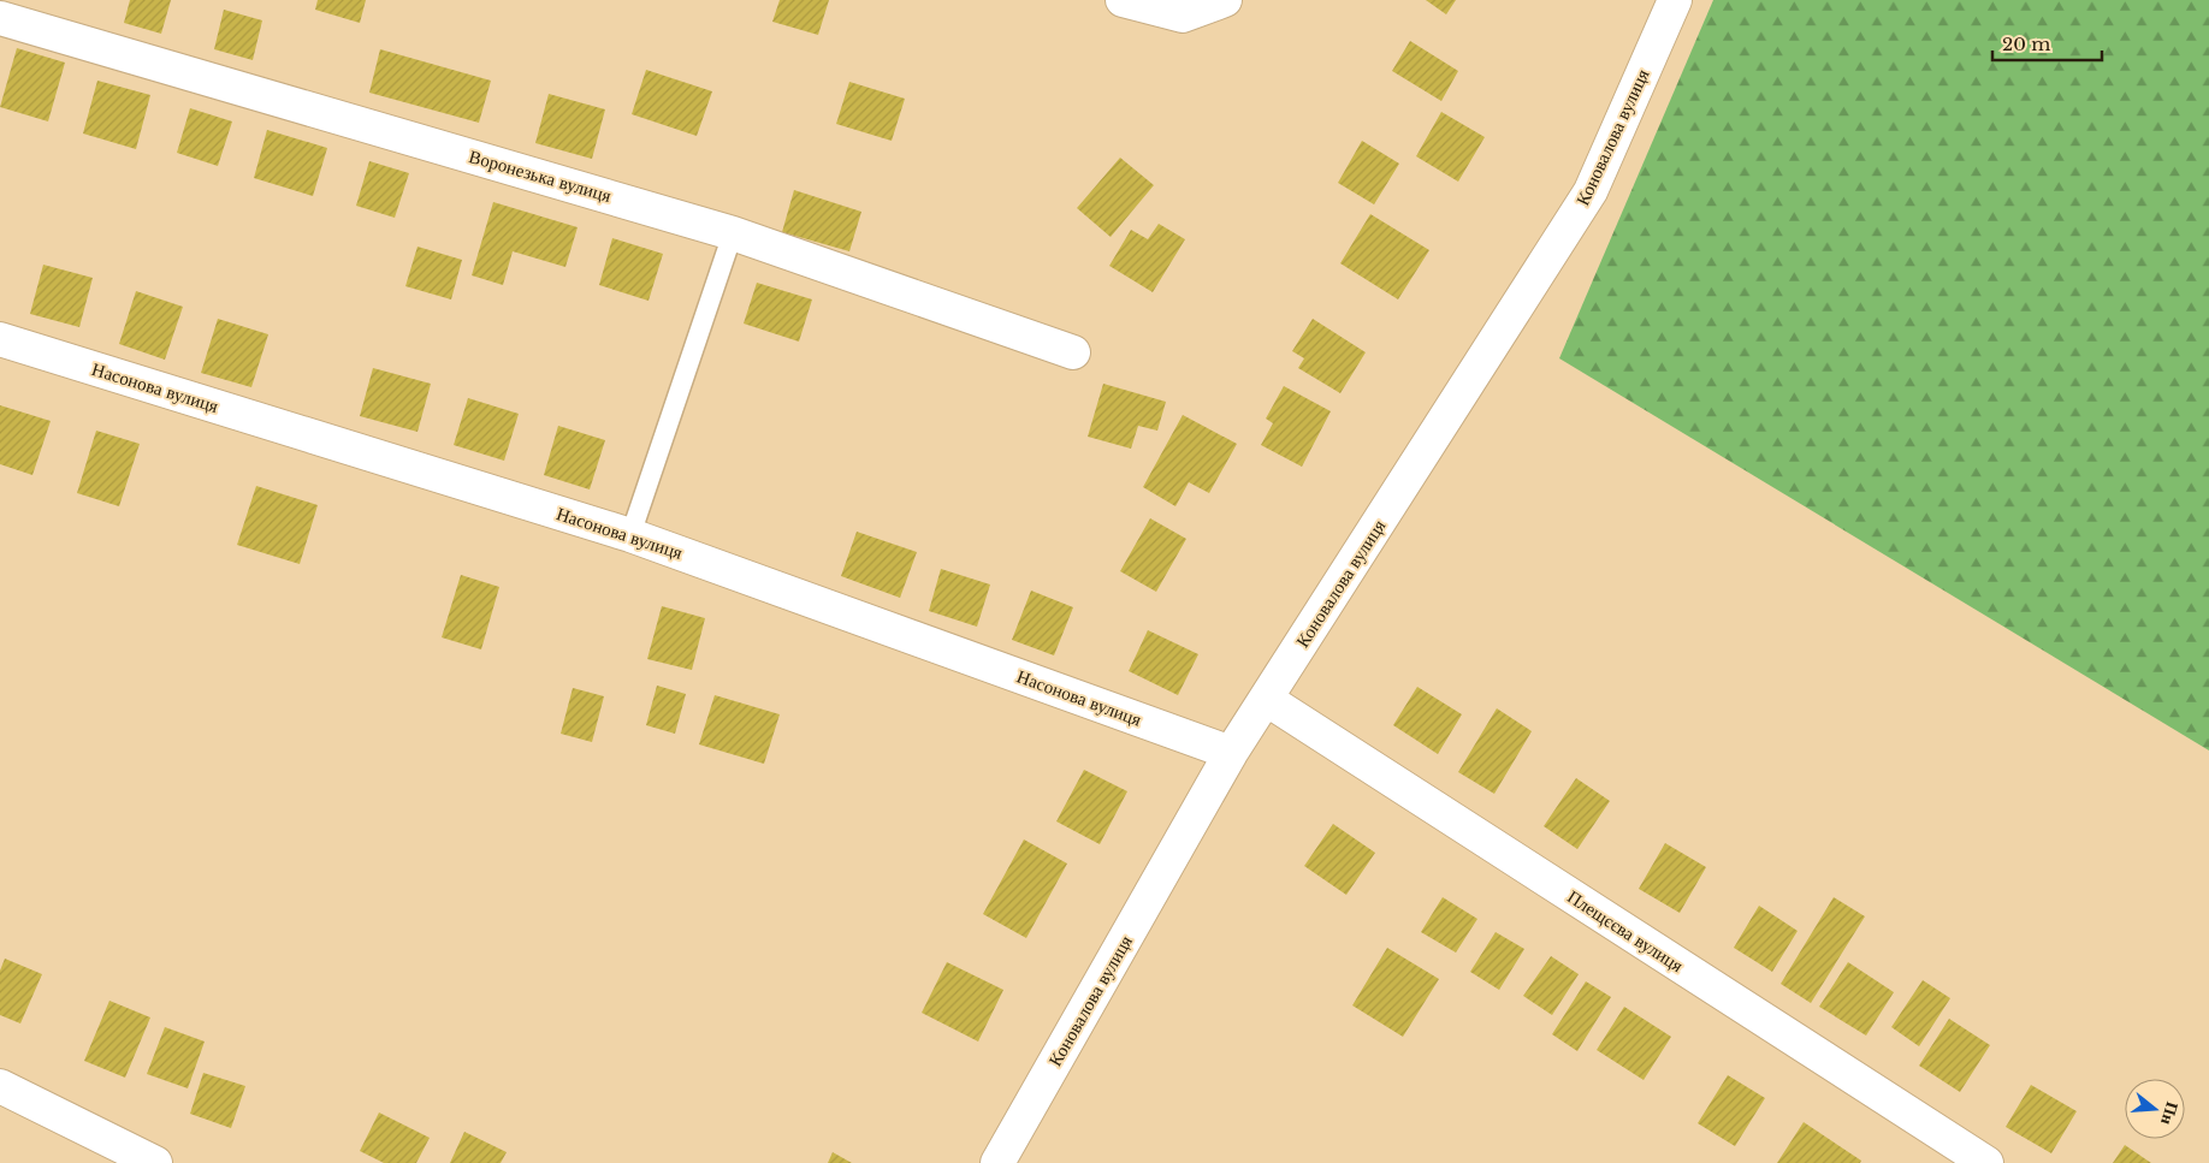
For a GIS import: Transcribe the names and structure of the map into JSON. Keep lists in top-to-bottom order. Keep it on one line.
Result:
{"streets":{"street":["Коновалова вулиця","Воронезька вулиця","Насонова вулиця","Плещєєва вулиця"]},"crossings":[["Коновалова вулиця","Насонова вулиця"],["Коновалова вулиця","Плещєєва вулиця"]],"scale_bar":"20 m","north":"right"}
